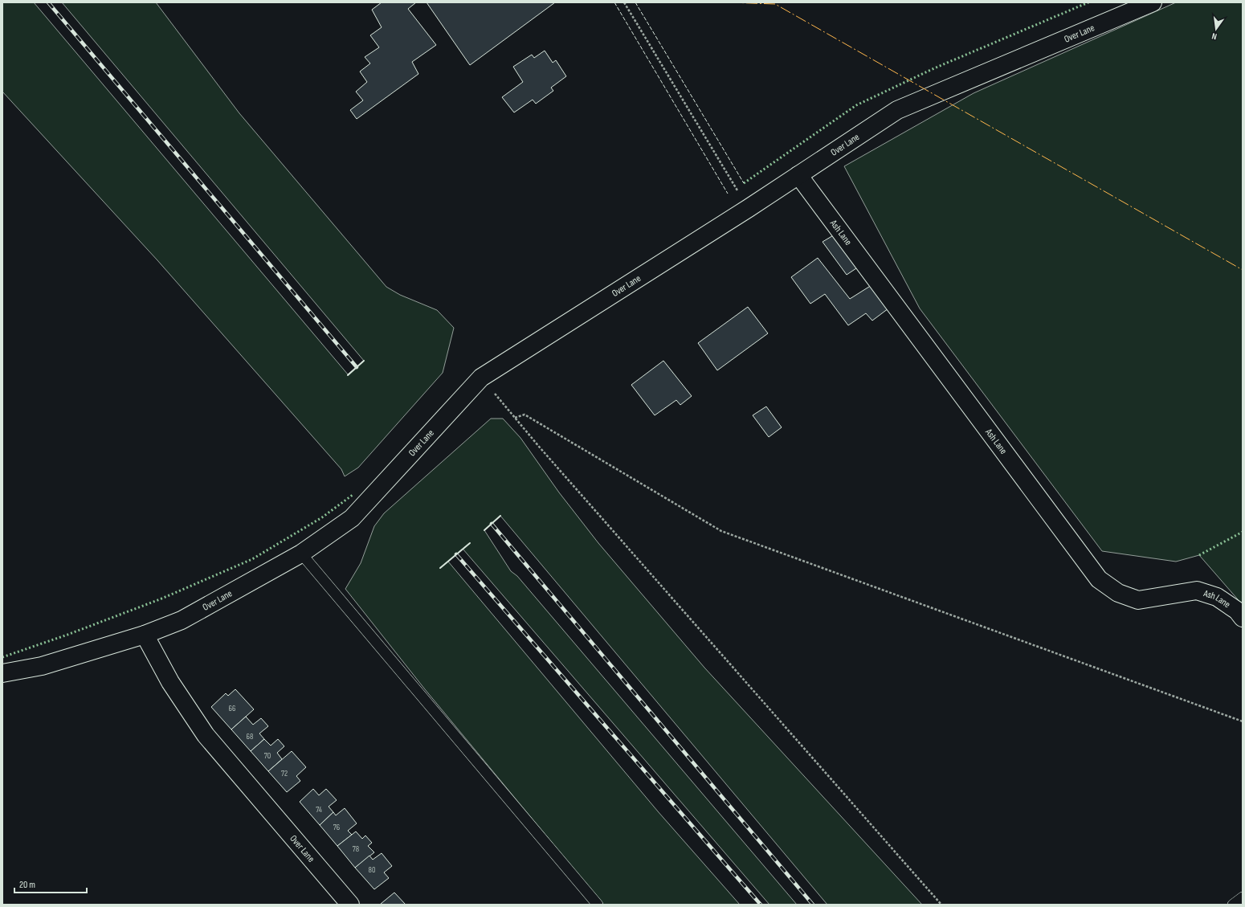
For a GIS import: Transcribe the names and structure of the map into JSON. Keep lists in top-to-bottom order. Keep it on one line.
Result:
{"streets":{"street":["Over Lane","Ash Lane"]},"crossings":[["Over Lane","Ash Lane"]],"house_numbers":["66","68","70","72","74","76","78","80"],"scale_bar":"20 m","north":"bottom"}
